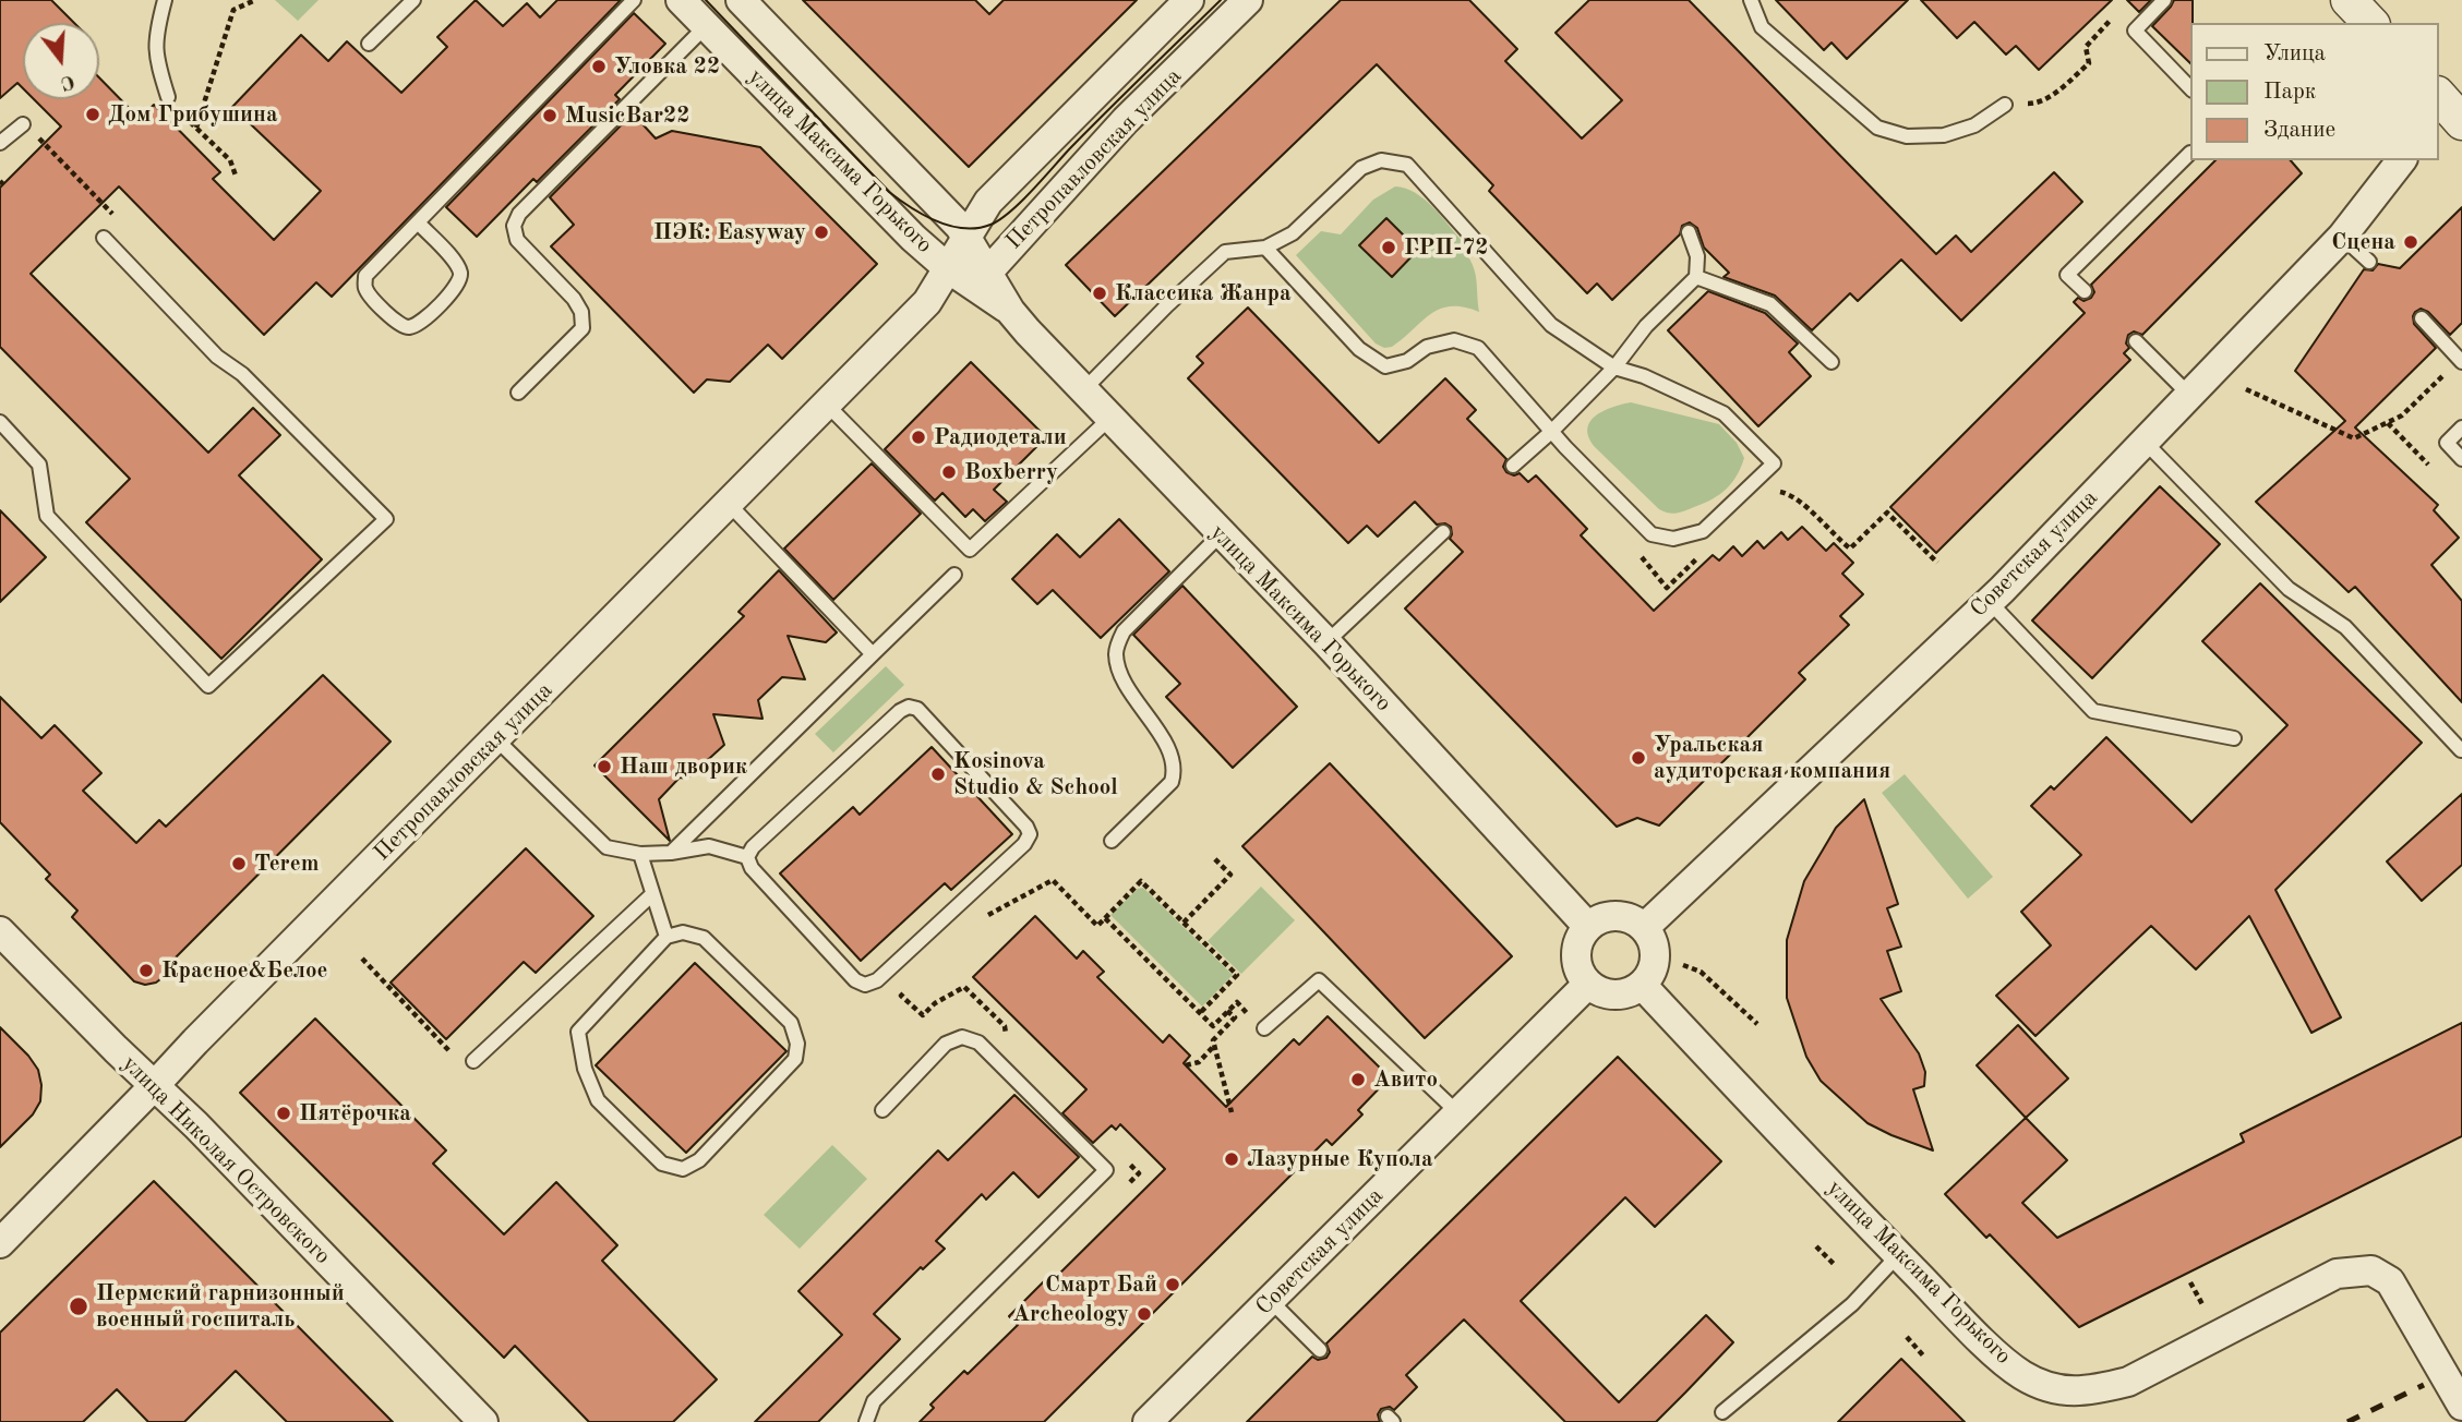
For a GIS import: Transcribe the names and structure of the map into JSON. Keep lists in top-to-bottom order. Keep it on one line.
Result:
{"streets":{"street":["Петропавловская улица","улица Максима Горького","Советская улица","улица Николая Островского"]},"crossings":[["Петропавловская улица","улица Максима Горького"],["Петропавловская улица","улица Николая Островского"],["улица Максима Горького","Советская улица"]],"places":["Уловка 22","Дом Грибушина","MusicBar22","ПЭК: Easyway","Сцена","ГРП-72","Классика Жанра","Радиодетали","Boxberry","Уральская аудиторская компания","Наш дворик","Kosinova Studio & School","Terem","Красное&Белое","Авито","Пятёрочка","Лазурные Купола","Смарт Бай","Пермский гарнизонный военный госпиталь","Archeology"],"legend":["Улица","Парк","Здание"],"north":"bottom"}
